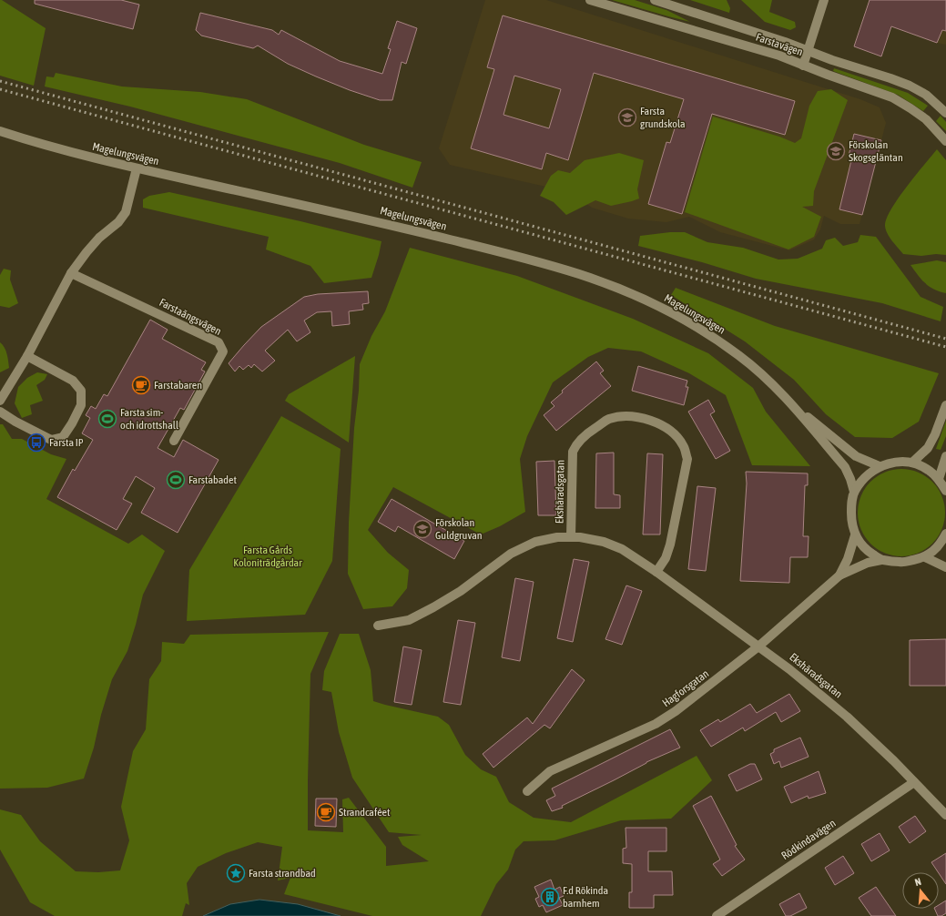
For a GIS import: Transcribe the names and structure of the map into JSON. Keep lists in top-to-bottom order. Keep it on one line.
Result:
{"streets":{"street":["Farstavägen","Magelungsvägen","Farstaängsvägen","Ekshäradsgatan","Hagforsgatan","Rödkindavägen"]},"crossings":[["Ekshäradsgatan","Hagforsgatan"],["Ekshäradsgatan","Rödkindavägen"]],"parks":["Farsta Gårds Koloniträdgårdar"],"places":{"school or university":["Farsta grundskola","Förskolan Skogsgläntan","Förskolan Guldgruvan"],"cafe":["Farstabaren","Strandcaféet"],"sports":["Farsta sim- och idrottshall","Farstabadet"],"bus stop":["Farsta IP"],"place":["Farsta strandbad"],"building":["F.d Rökinda barnhem"]},"north":"top"}
